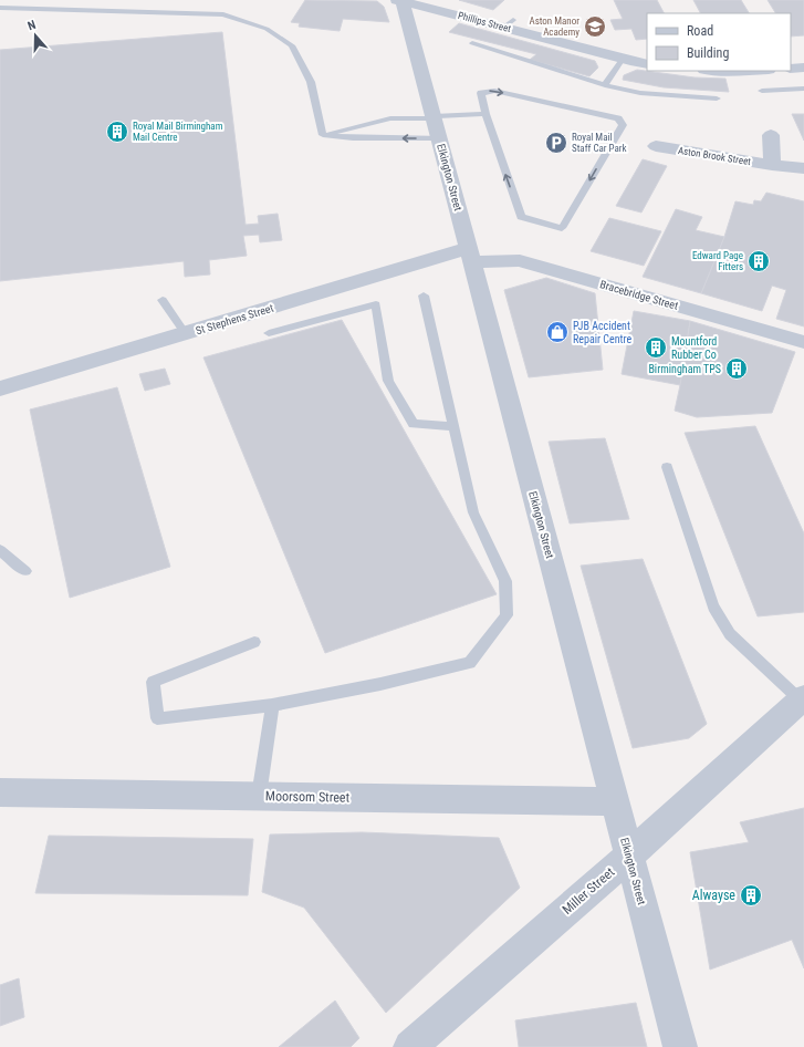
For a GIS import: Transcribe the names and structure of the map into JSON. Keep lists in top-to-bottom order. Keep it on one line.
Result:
{"streets":{"street":["Phillips Street","Aston Brook Street","Elkington Street","Bracebridge Street","St Stephens Street","Moorsom Street","Miller Street"]},"crossings":[["Phillips Street","Elkington Street"],["Elkington Street","Bracebridge Street"],["Elkington Street","St Stephens Street"],["Elkington Street","Moorsom Street"],["Elkington Street","Miller Street"],["Bracebridge Street","St Stephens Street"]],"places":{"school or university":["Aston Manor Academy"],"building":["Royal Mail Birmingham Mail Centre","Edward Page Fitters","Mountford Rubber Co","Birmingham TPS","Alwayse"],"parking":["Royal Mail Staff Car Park"],"shop":["PJB Accident Repair Centre"]},"legend":["Road","Building"],"north":"top"}
